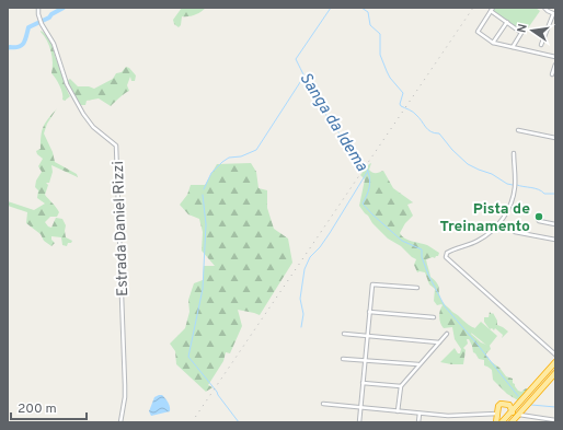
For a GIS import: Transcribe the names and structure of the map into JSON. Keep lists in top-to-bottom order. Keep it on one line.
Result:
{"streets":{"street":["Estrada Daniel Rizzi"]},"water":["Sanga da Idema"],"places":["Pista de Treinamento"],"scale_bar":"200 m","north":"left"}
